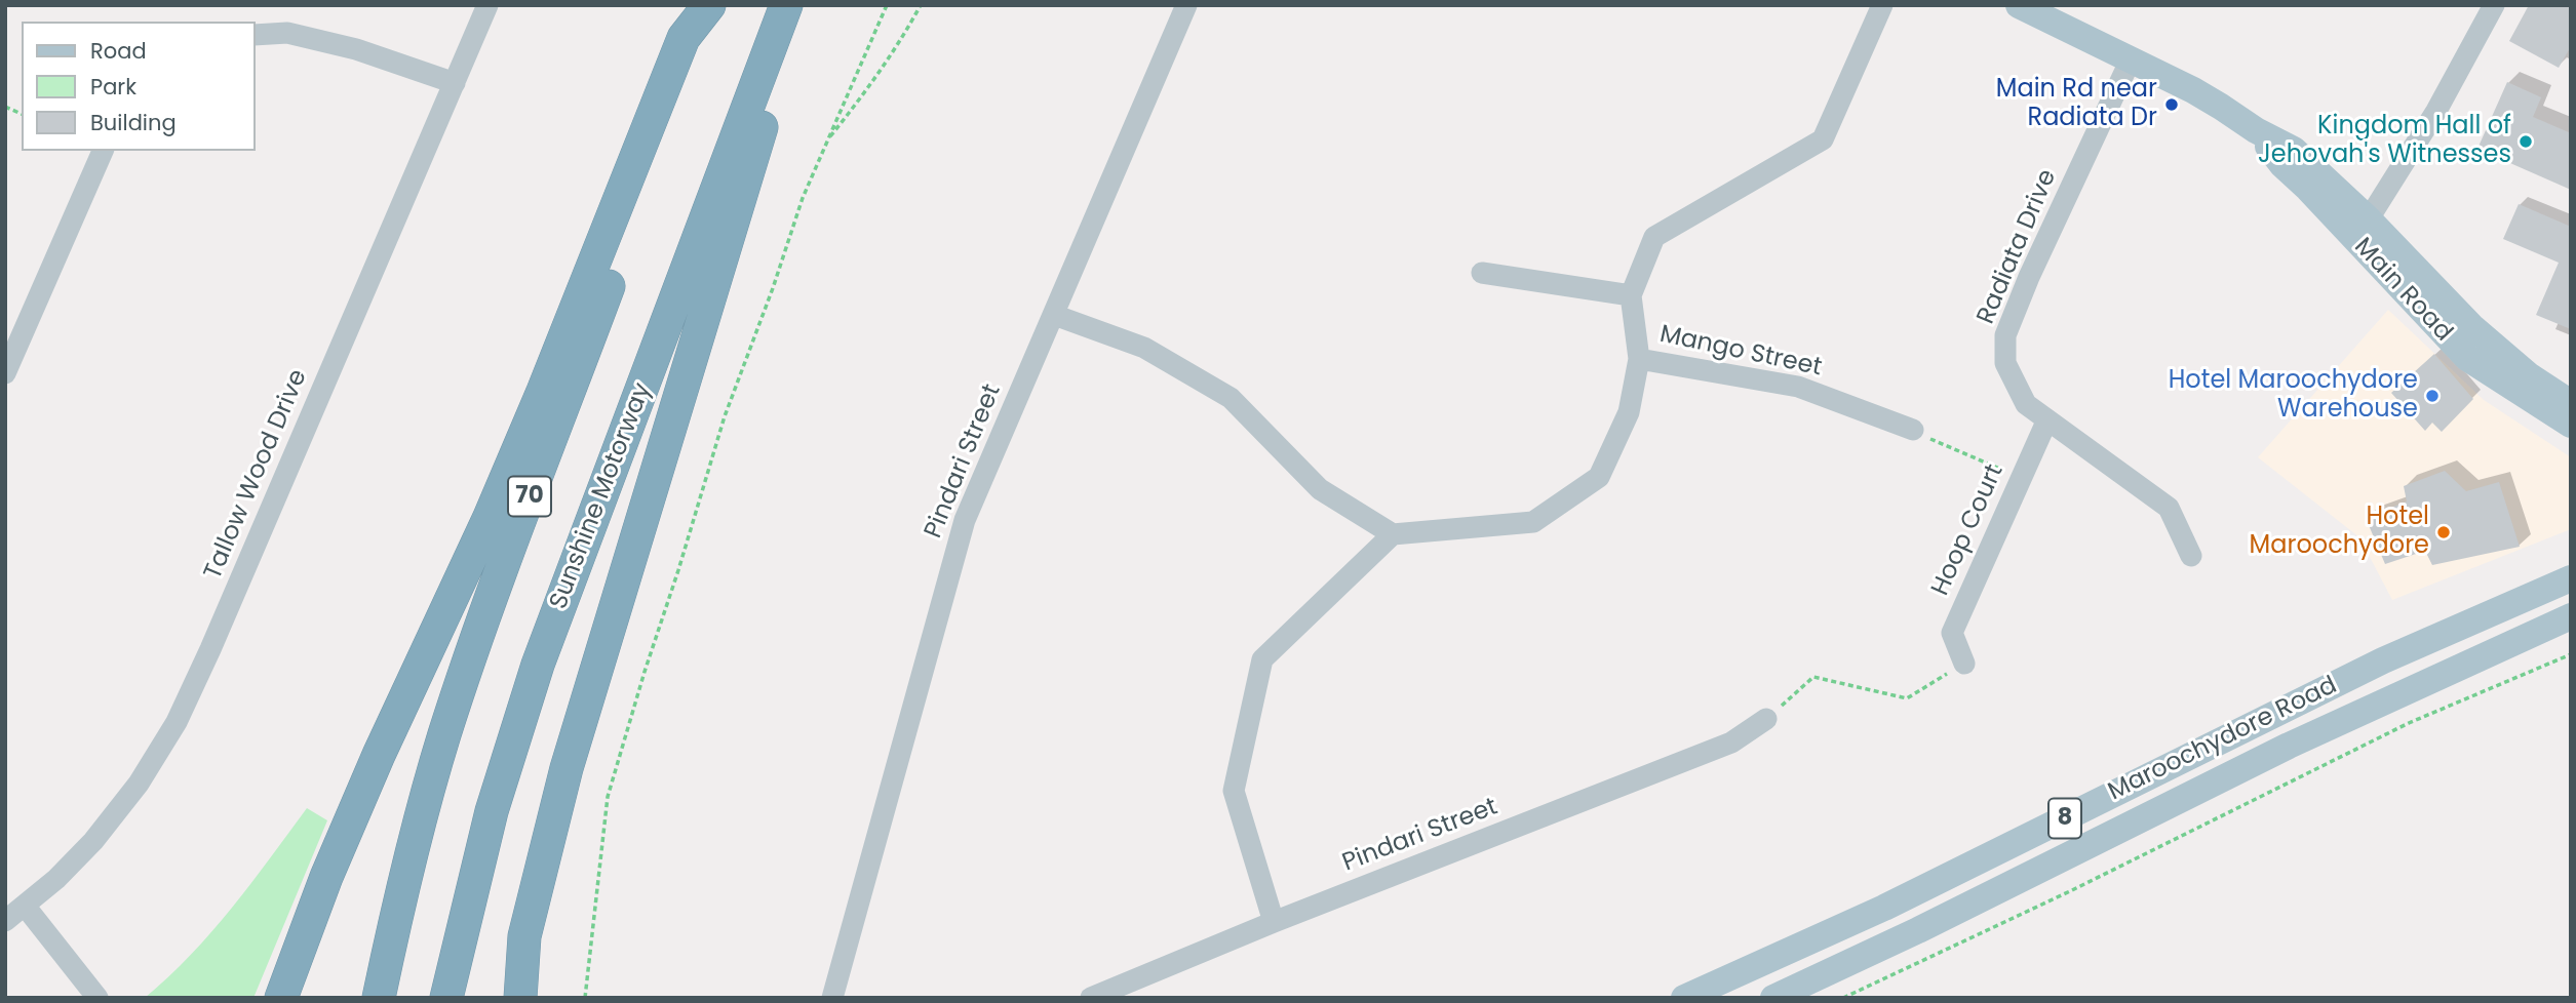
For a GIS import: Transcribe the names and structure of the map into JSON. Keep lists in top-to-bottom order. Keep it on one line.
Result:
{"streets":{"highway":["70","Sunshine Motorway"],"main road":["Main Road","Maroochydore Road","8"],"street":["Radiata Drive","Mango Street","Pindari Street","Tallow Wood Drive","Hoop Court"]},"crossings":[["Radiata Drive","Main Road"],["Radiata Drive","Hoop Court"]],"places":["Main Rd near Radiata Dr","Kingdom Hall of Jehovah's Witnesses","Hotel Maroochydore Warehouse","Hotel Maroochydore"],"legend":["Road","Park","Building"]}
